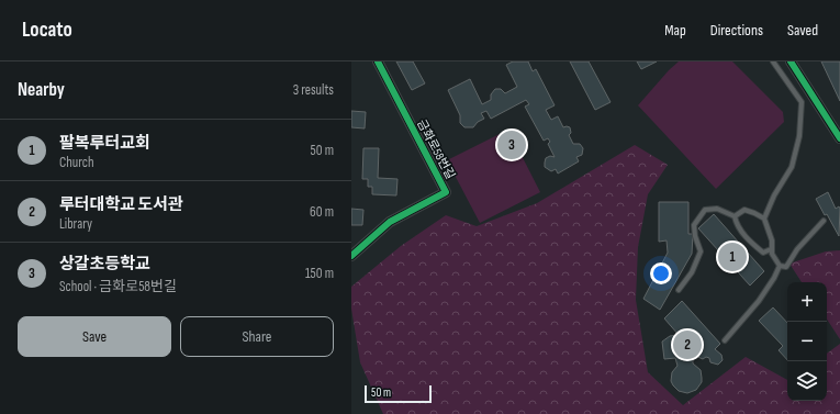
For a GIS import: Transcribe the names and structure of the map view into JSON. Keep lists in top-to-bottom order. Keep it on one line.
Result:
{"streets":{"street":["금화로58번길"]},"scale_bar":"50 m","page":{"header":"Locato","nav":["Map","Directions","Saved"],"heading":["Nearby","3 results"],"list":[{"mark":"1","name":"팔복루터교회","note":"Church","value":"50 m"},{"mark":"2","name":"루터대학교 도서관","note":"Library","value":"60 m"},{"mark":"3","name":"상갈초등학교","note":"School · 금화로58번길","value":"150 m"}],"pins":["3","1","2"],"map_buttons":["+","−"],"buttons":["Save","Share"],"scale":"50 m"}}
